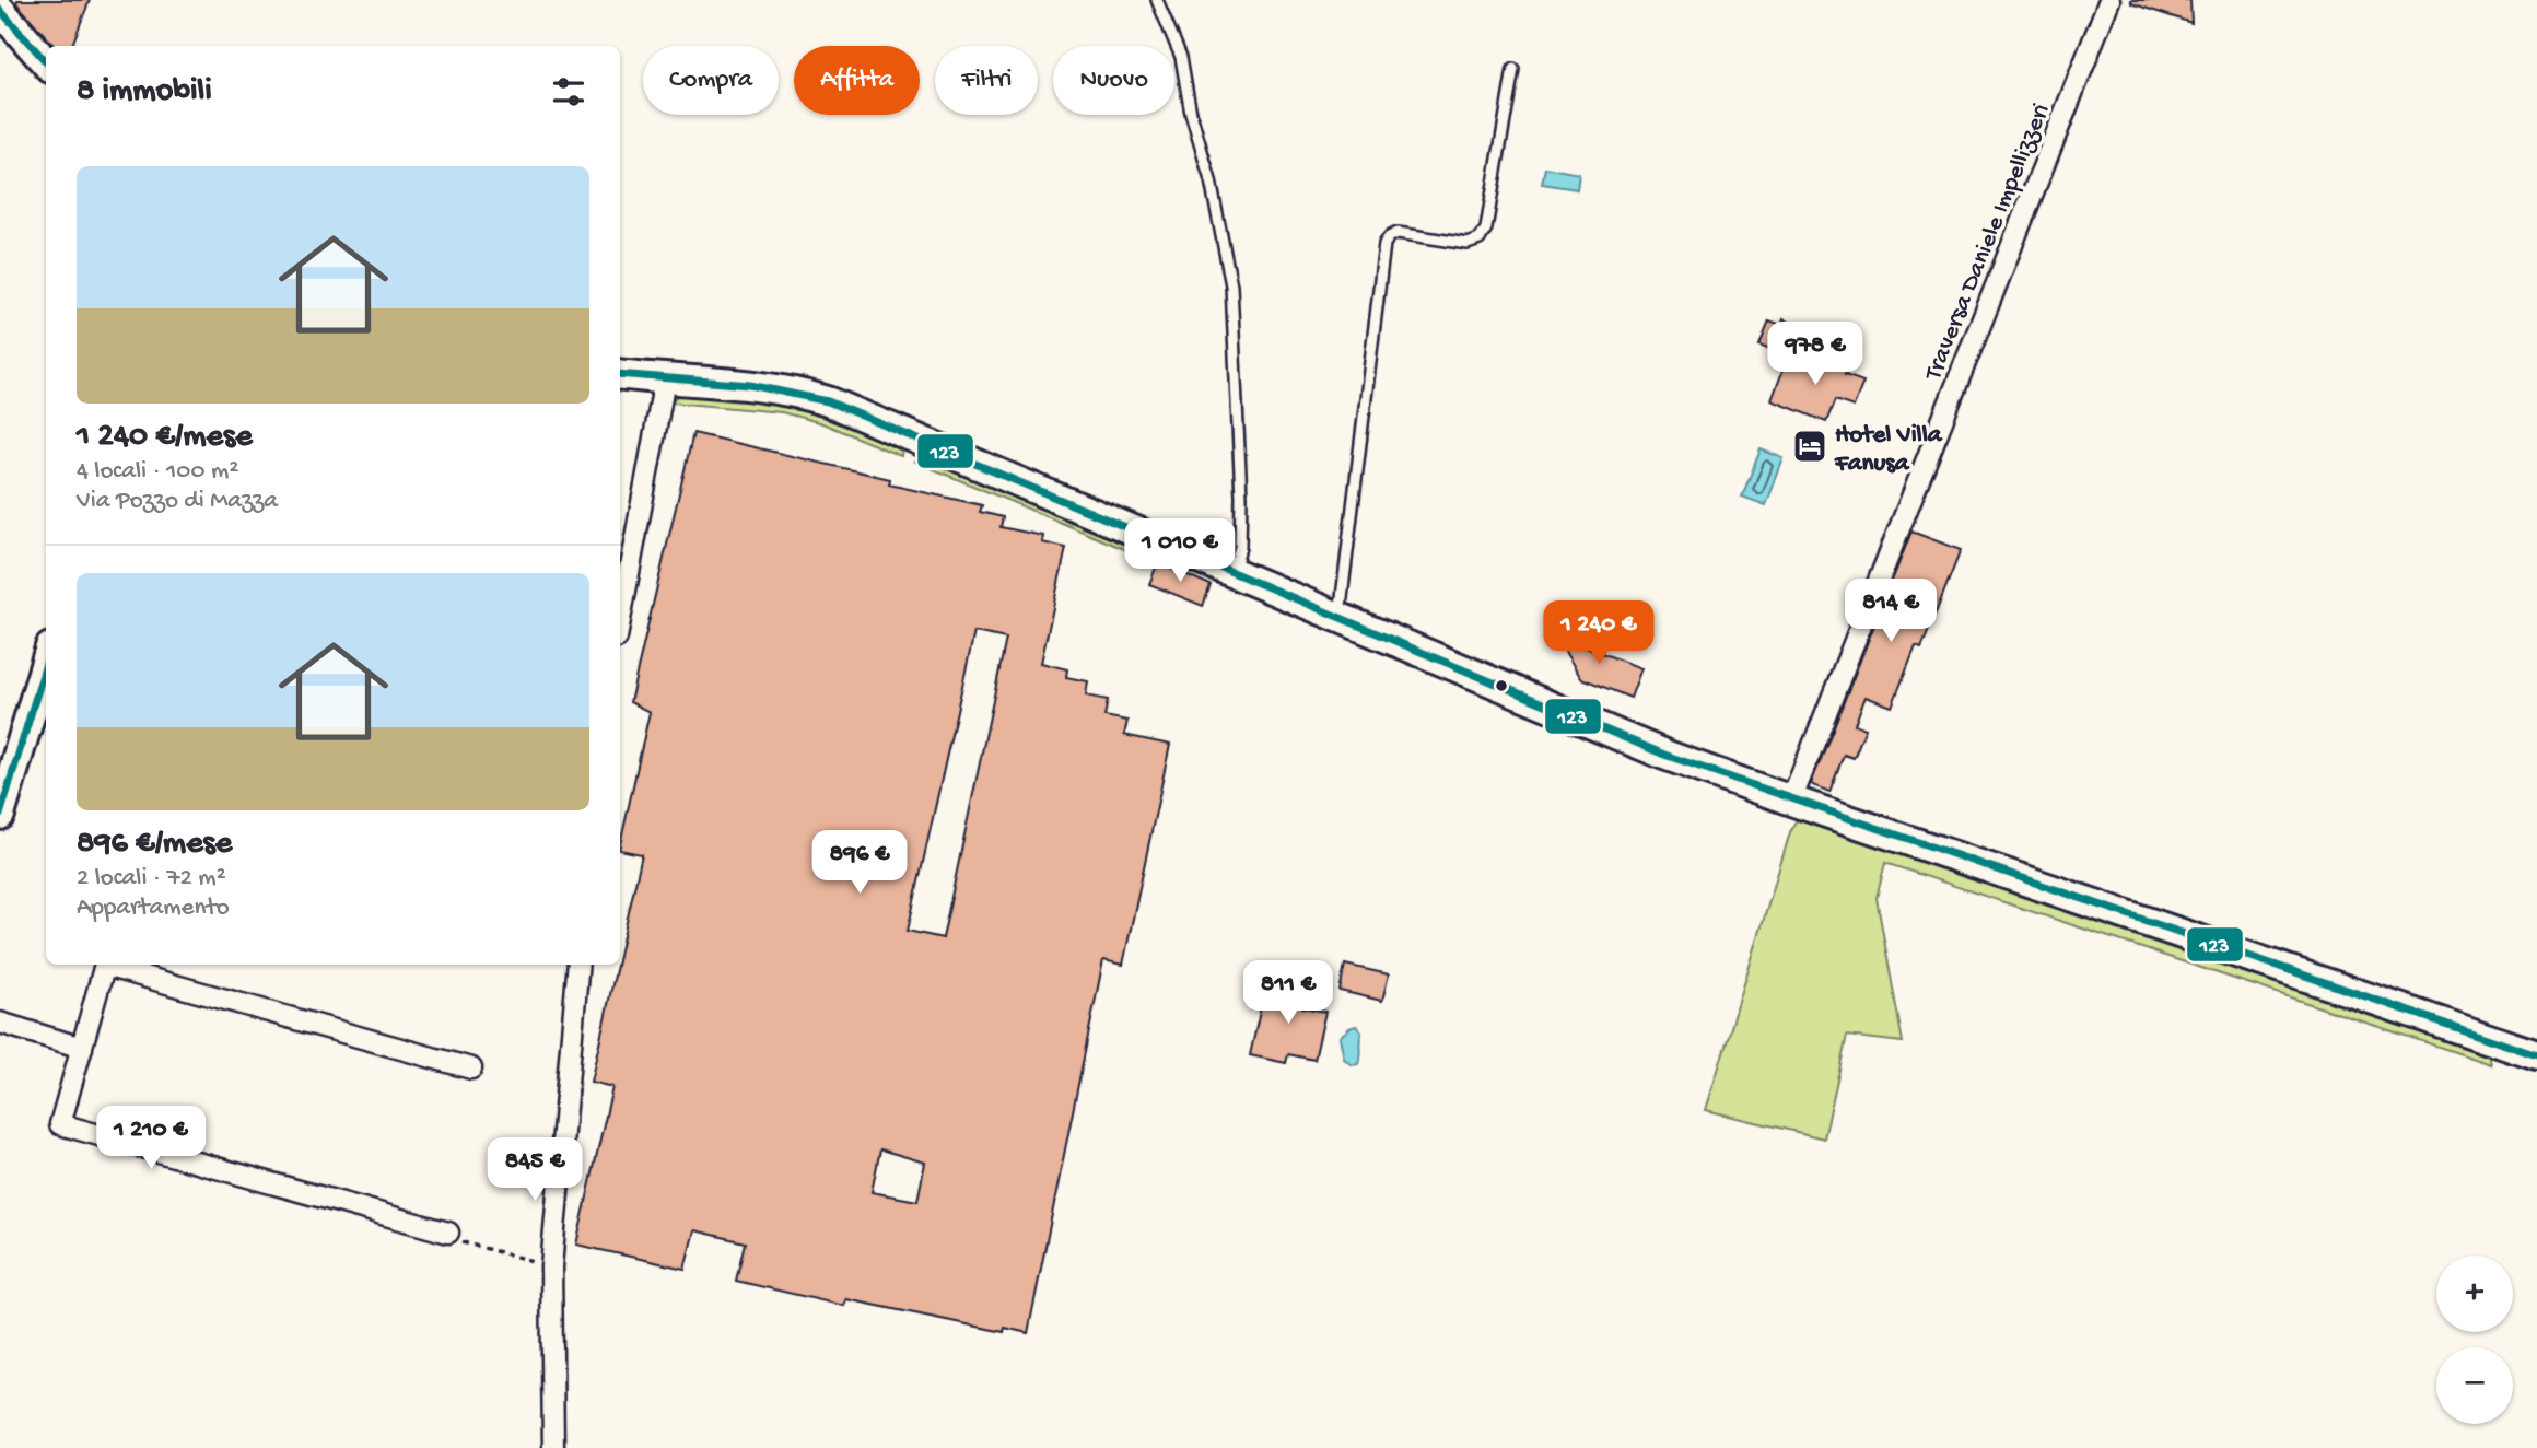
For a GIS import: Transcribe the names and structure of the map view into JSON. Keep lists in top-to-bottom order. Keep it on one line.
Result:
{"streets":{"street":["Traversa Daniele Impellizzeri"]},"places":{"hotel":["Hotel Villa Fanusa"]},"lines":["transit line 123"],"page":{"chip":["Compra","Affitta","Filtri","Nuovo"],"heading":"8 immobili","list":[{"name":"1 240 €/mese","note":"4 locali · 100 m² · Via Pozzo di Mazza"},{"name":"896 €/mese","note":"2 locali · 72 m² · Appartamento"}],"price":["978 €","1 010 €","814 €","1 240 €","896 €","811 €","1 210 €","845 €"],"map_buttons":["+","−"]}}
